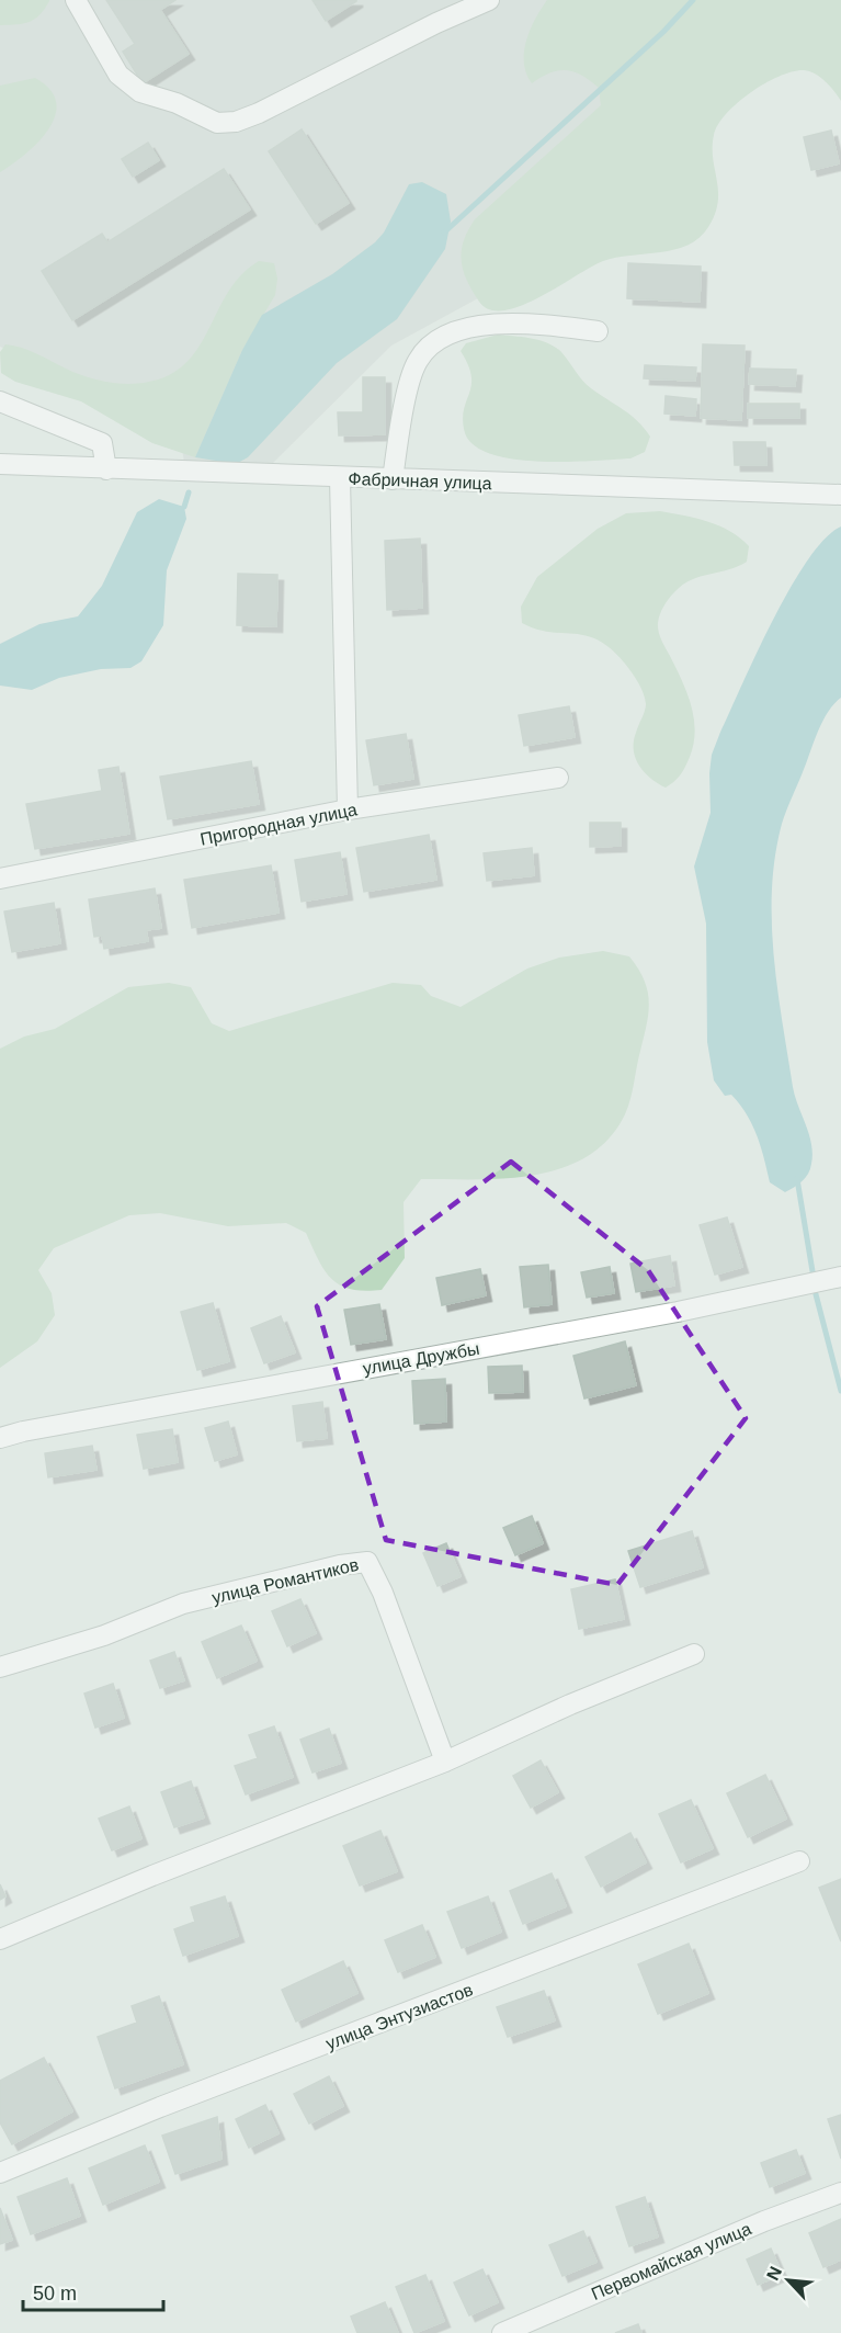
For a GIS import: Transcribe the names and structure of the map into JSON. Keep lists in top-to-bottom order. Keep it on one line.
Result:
{"streets":{"street":["Фабричная улица","Пригородная улица","улица Дружбы","улица Романтиков","улица Энтузиастов","Первомайская улица"]},"scale_bar":"50 m","north":"top left"}
